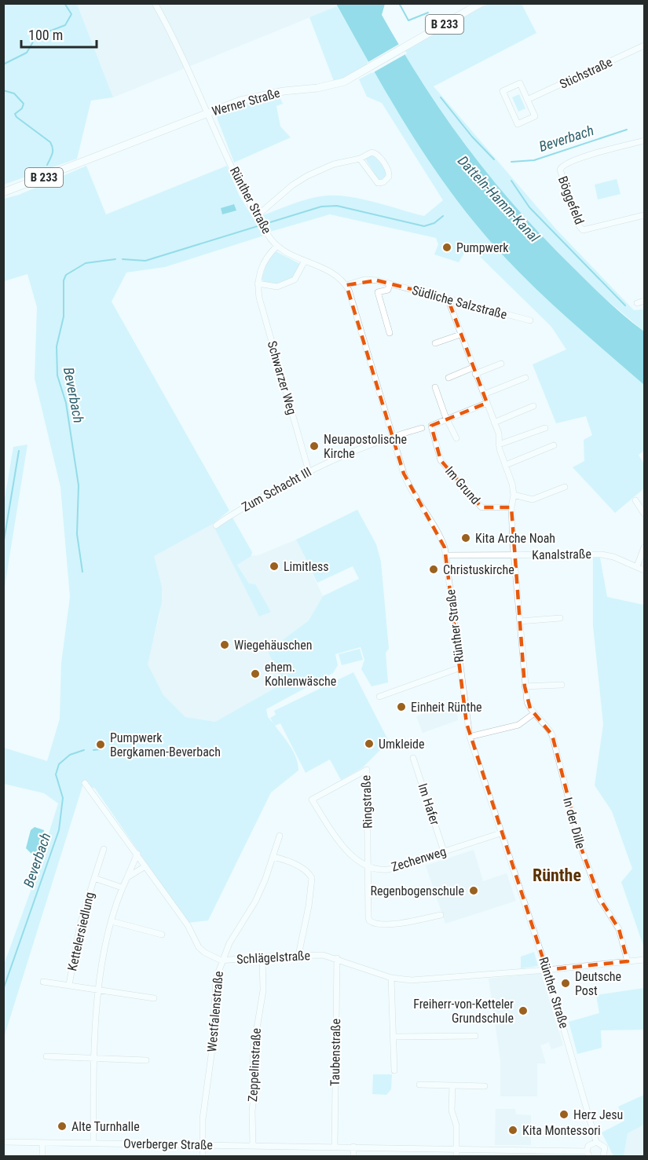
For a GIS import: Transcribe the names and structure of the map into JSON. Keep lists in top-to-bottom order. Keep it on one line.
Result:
{"streets":{"main road":["B 233","Werner Straße"],"street":["Stichstraße","Rünther Straße","Böggefeld","Südliche Salzstraße","Schwarzer Weg","Im Grund","Zum Schacht III","Kanalstraße","Ringstraße","Im Hafer","In der Dille","Zechenweg","Kettelersiedlung","Schlägelstraße","Westfalenstraße","Taubenstraße","Zeppelinstraße","Overberger Straße"]},"crossings":[["Werner Straße","Rünther Straße"],["Rünther Straße","Südliche Salzstraße"],["Rünther Straße","Schwarzer Weg"],["Rünther Straße","Zum Schacht III"],["Rünther Straße","Kanalstraße"],["Rünther Straße","Zechenweg"],["Rünther Straße","Schlägelstraße"],["Schwarzer Weg","Zum Schacht III"],["Im Grund","In der Dille"],["Kanalstraße","In der Dille"],["Ringstraße","Zechenweg"],["Im Hafer","Zechenweg"],["In der Dille","Schlägelstraße"],["Schlägelstraße","Westfalenstraße"],["Schlägelstraße","Taubenstraße"],["Schlägelstraße","Zeppelinstraße"],["Westfalenstraße","Overberger Straße"],["Taubenstraße","Overberger Straße"],["Zeppelinstraße","Overberger Straße"]],"districts":["Rünthe"],"water":["Beverbach","Datteln-Hamm-Kanal"],"places":["Pumpwerk","Neuapostolische Kirche","Kita Arche Noah","Limitless","Christuskirche","Wiegehäuschen","ehem. Kohlenwäsche","Einheit Rünthe","Umkleide","Pumpwerk Bergkamen-Beverbach","Regenbogenschule","Deutsche Post","Freiherr-von-Ketteler Grundschule","Herz Jesu","Alte Turnhalle","Kita Montessori"],"scale_bar":"100 m"}
